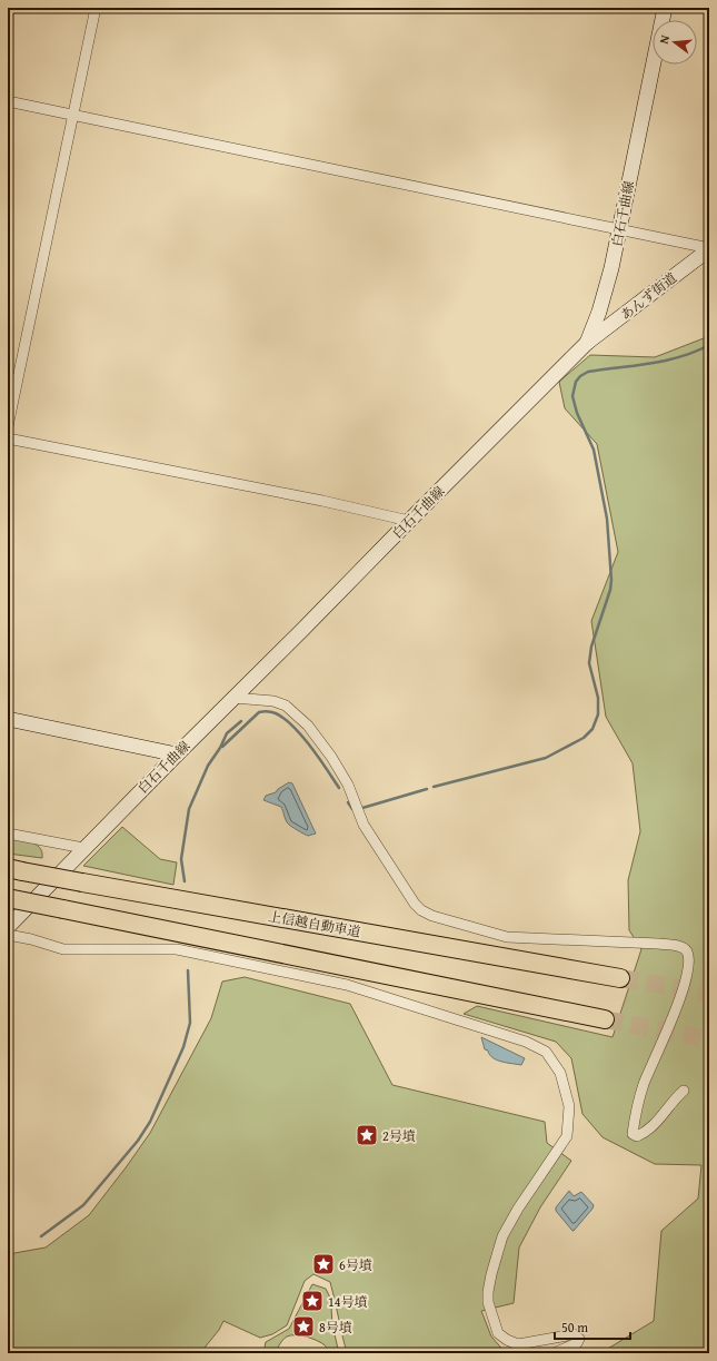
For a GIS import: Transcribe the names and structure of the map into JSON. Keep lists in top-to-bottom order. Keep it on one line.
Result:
{"streets":{"highway":["上信越自動車道"],"main road":["白石千曲線","あんず街道"]},"crossings":[["白石千曲線","あんず街道"]],"places":{"place":["2号墳","6号墳","14号墳","8号墳"]},"scale_bar":"50 m","north":"left"}
